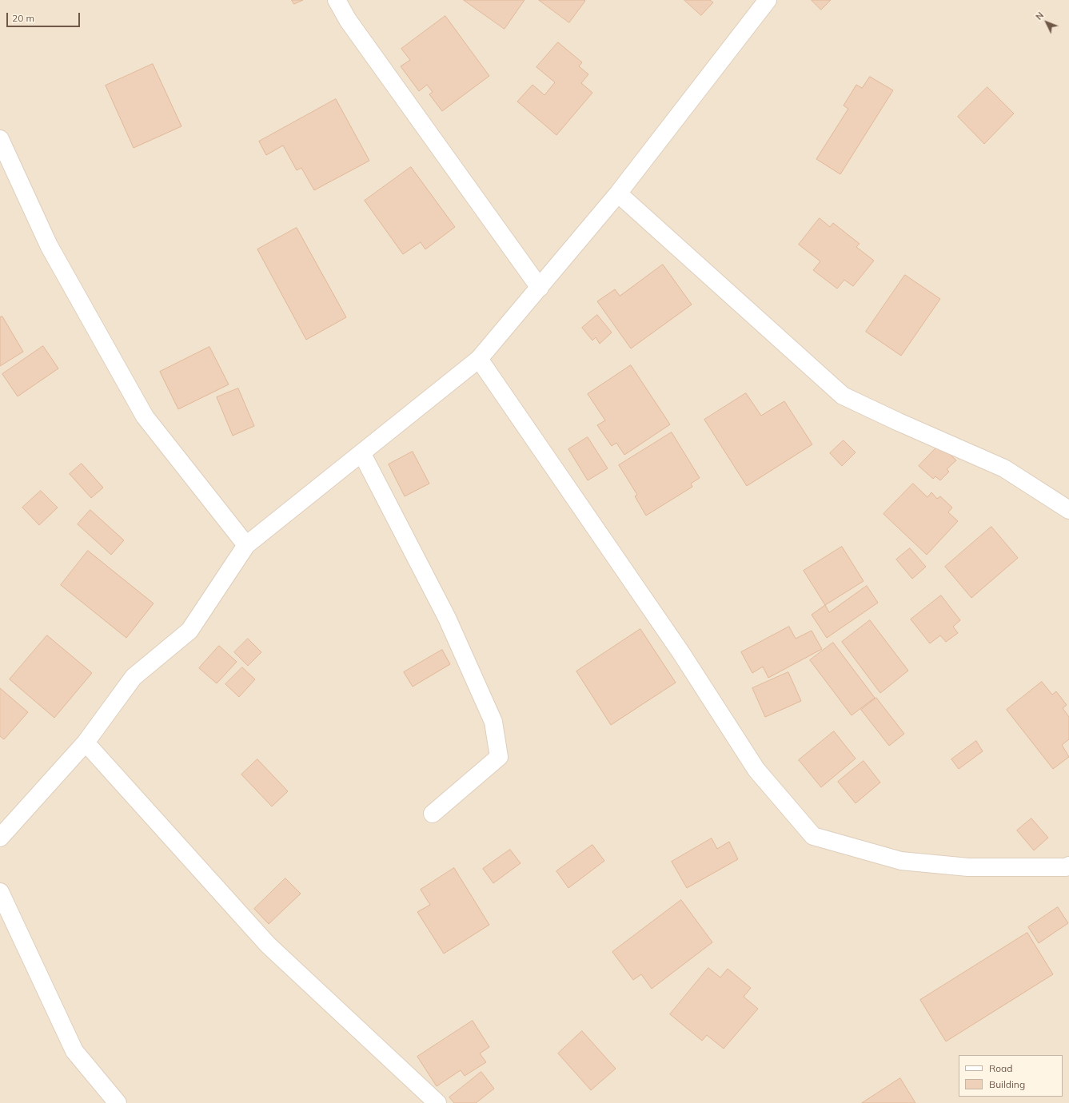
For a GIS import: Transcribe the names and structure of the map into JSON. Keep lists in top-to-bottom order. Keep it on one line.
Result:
{"legend":["Road","Building"],"scale_bar":"20 m","north":"top left"}
